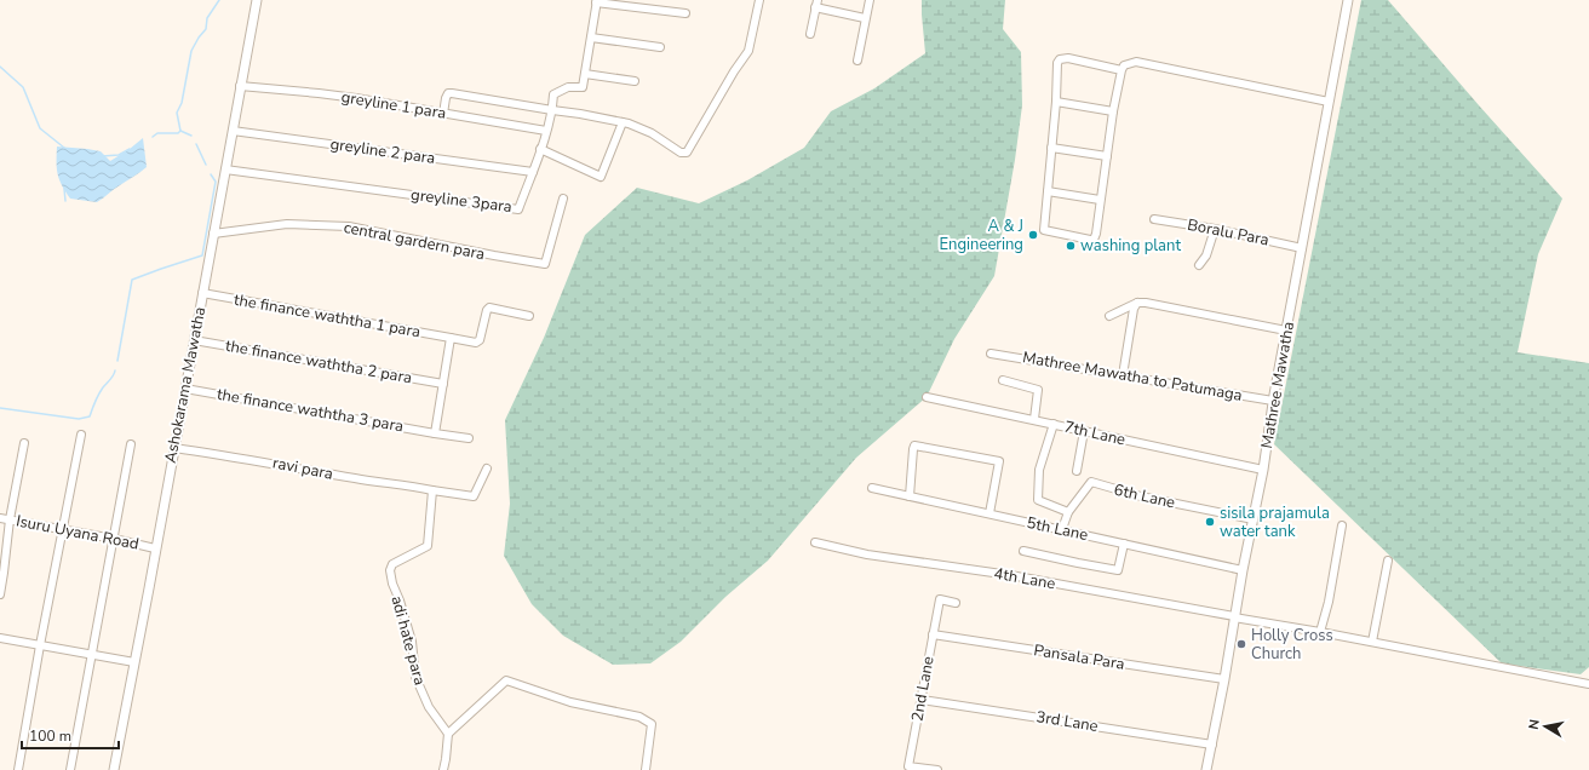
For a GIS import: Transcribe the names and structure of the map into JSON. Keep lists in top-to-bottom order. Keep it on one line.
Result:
{"streets":{"street":["greyline 1 para","greyline 2 para","greyline 3para","Boralu Para","central gardern para","the finance waththa 1 para","the finance waththa 2 para","Mathree Mawatha to Patumaga","Ashokarama Mawatha","Mathree Mawatha","the finance waththa 3 para","7th Lane","ravi para","6th Lane","5th Lane","Isuru Uyana Road","4th Lane","adi hate para","Pansala Para","2nd Lane","3rd Lane"]},"crossings":[["greyline 1 para","greyline 3para"],["greyline 1 para","Ashokarama Mawatha"],["greyline 2 para","greyline 3para"],["greyline 2 para","Ashokarama Mawatha"],["greyline 3para","Ashokarama Mawatha"],["Boralu Para","Mathree Mawatha"],["central gardern para","Ashokarama Mawatha"],["the finance waththa 1 para","Ashokarama Mawatha"],["the finance waththa 2 para","Ashokarama Mawatha"],["Mathree Mawatha to Patumaga","Mathree Mawatha"],["Ashokarama Mawatha","the finance waththa 3 para"],["Ashokarama Mawatha","ravi para"],["Ashokarama Mawatha","Isuru Uyana Road"],["Mathree Mawatha","7th Lane"],["Mathree Mawatha","6th Lane"],["Mathree Mawatha","5th Lane"],["Mathree Mawatha","4th Lane"],["Mathree Mawatha","Pansala Para"],["Mathree Mawatha","3rd Lane"],["ravi para","adi hate para"],["6th Lane","5th Lane"],["Pansala Para","2nd Lane"],["2nd Lane","3rd Lane"]],"places":["A & J Engineering","washing plant","sisila prajamula water tank","Holly Cross Church"],"scale_bar":"100 m","north":"left"}
